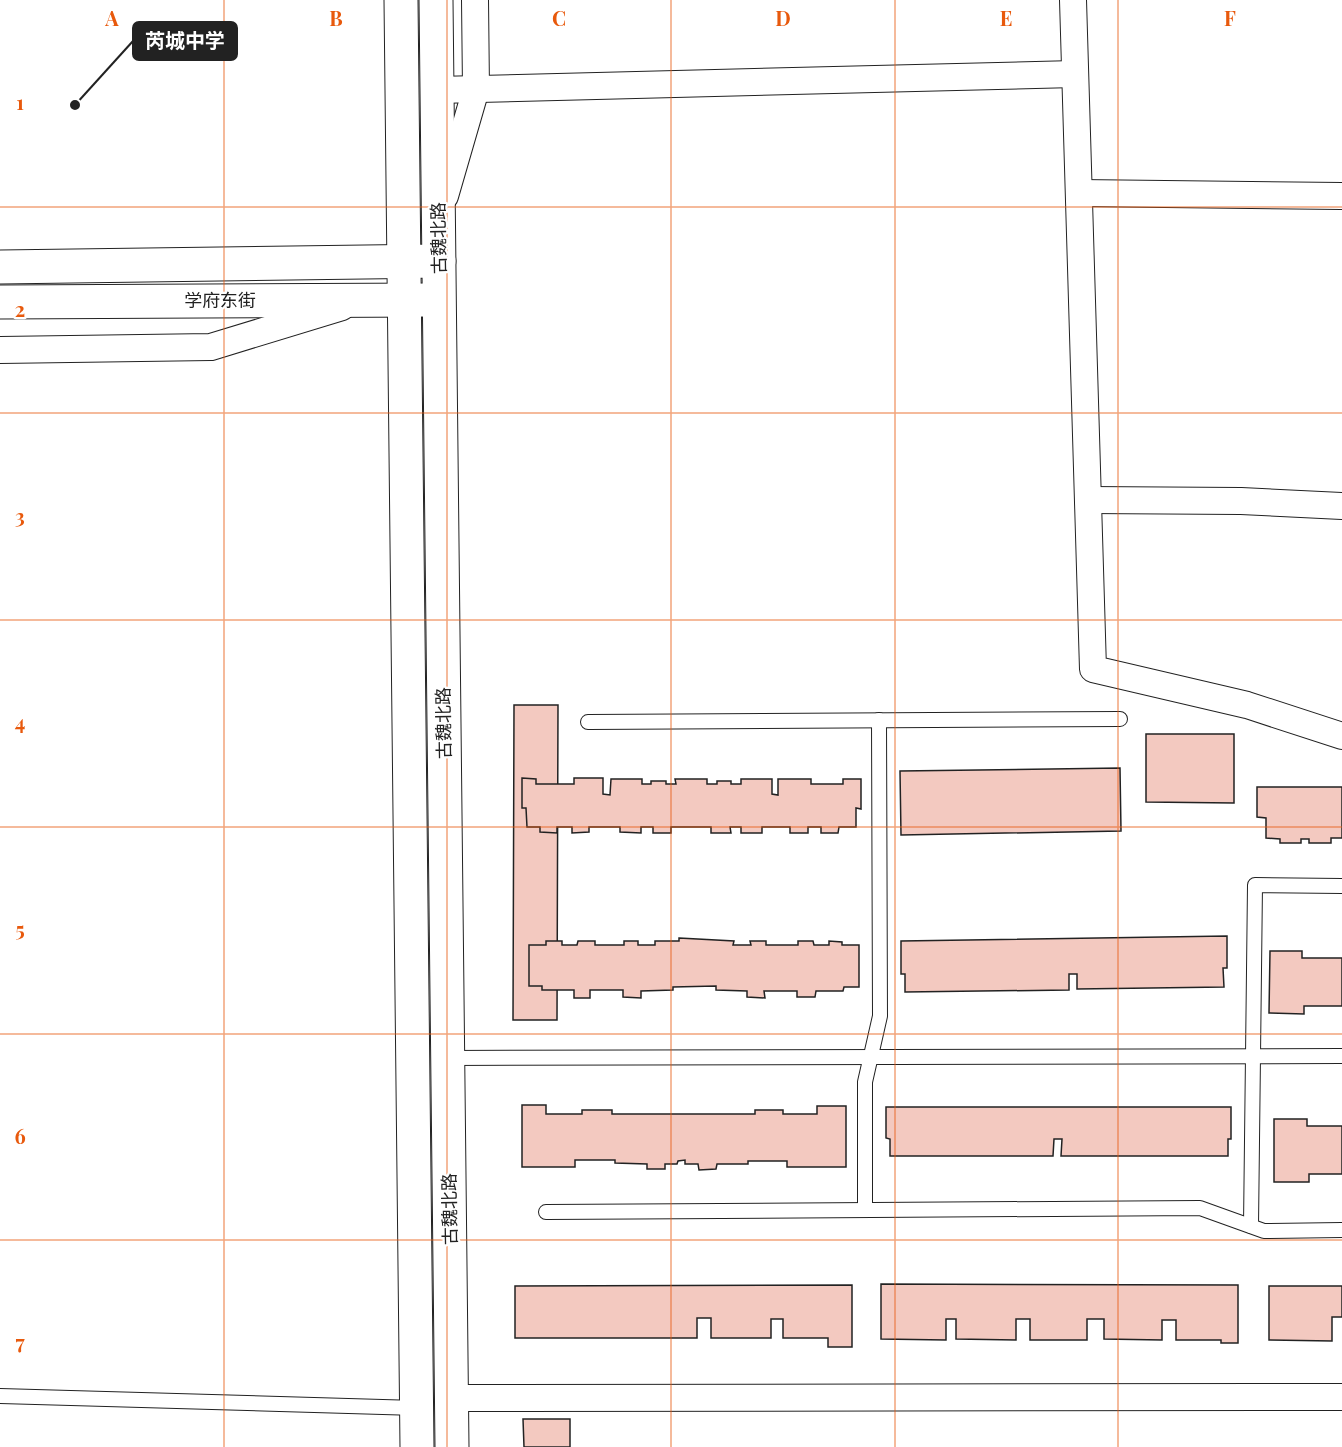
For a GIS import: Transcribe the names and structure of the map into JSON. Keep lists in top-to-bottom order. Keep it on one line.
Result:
{"streets":{"main road":["古魏北路","学府东街"]},"crossings":[["古魏北路","学府东街"]],"places":["芮城中学"],"grid":{"columns":["A","B","C","D","E","F"],"rows":["1","2","3","4","5","6","7"]}}
